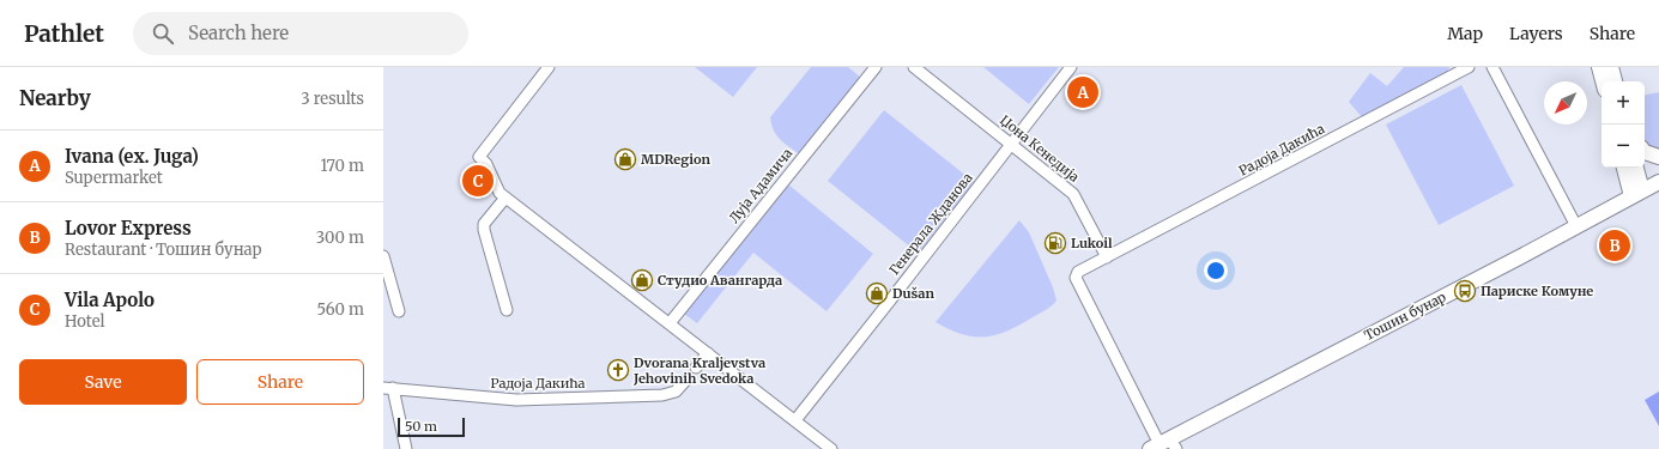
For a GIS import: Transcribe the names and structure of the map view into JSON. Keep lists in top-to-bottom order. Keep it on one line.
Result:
{"streets":{"main road":["Тошин бунар"],"street":["Џона Кенедија","Радоја Дакића","Луја Адамича","Генерала Жданова"]},"crossings":[["Џона Кенедија","Радоја Дакића"],["Џона Кенедија","Генерала Жданова"]],"places":{"shop":["MDRegion","Студио Авангарда","Dušan"],"fuel station":["Lukoil"],"bus stop":["Париске Комуне"],"church":["Dvorana Kraljevstva Jehovinih Svedoka"]},"scale_bar":"50 m","north":"bottom left","page":{"header":"Pathlet","search":"Search here","nav":["Map","Layers","Share"],"heading":["Nearby","3 results"],"pins":["A","C","B"],"map_buttons":["+","−"],"list":[{"mark":"A","name":"Ivana (ex. Juga)","note":"Supermarket","value":"170 m"},{"mark":"B","name":"Lovor Express","note":"Restaurant · Тошин бунар","value":"300 m"},{"mark":"C","name":"Vila Apolo","note":"Hotel","value":"560 m"}],"buttons":["Save","Share"],"scale":"50 m"}}
